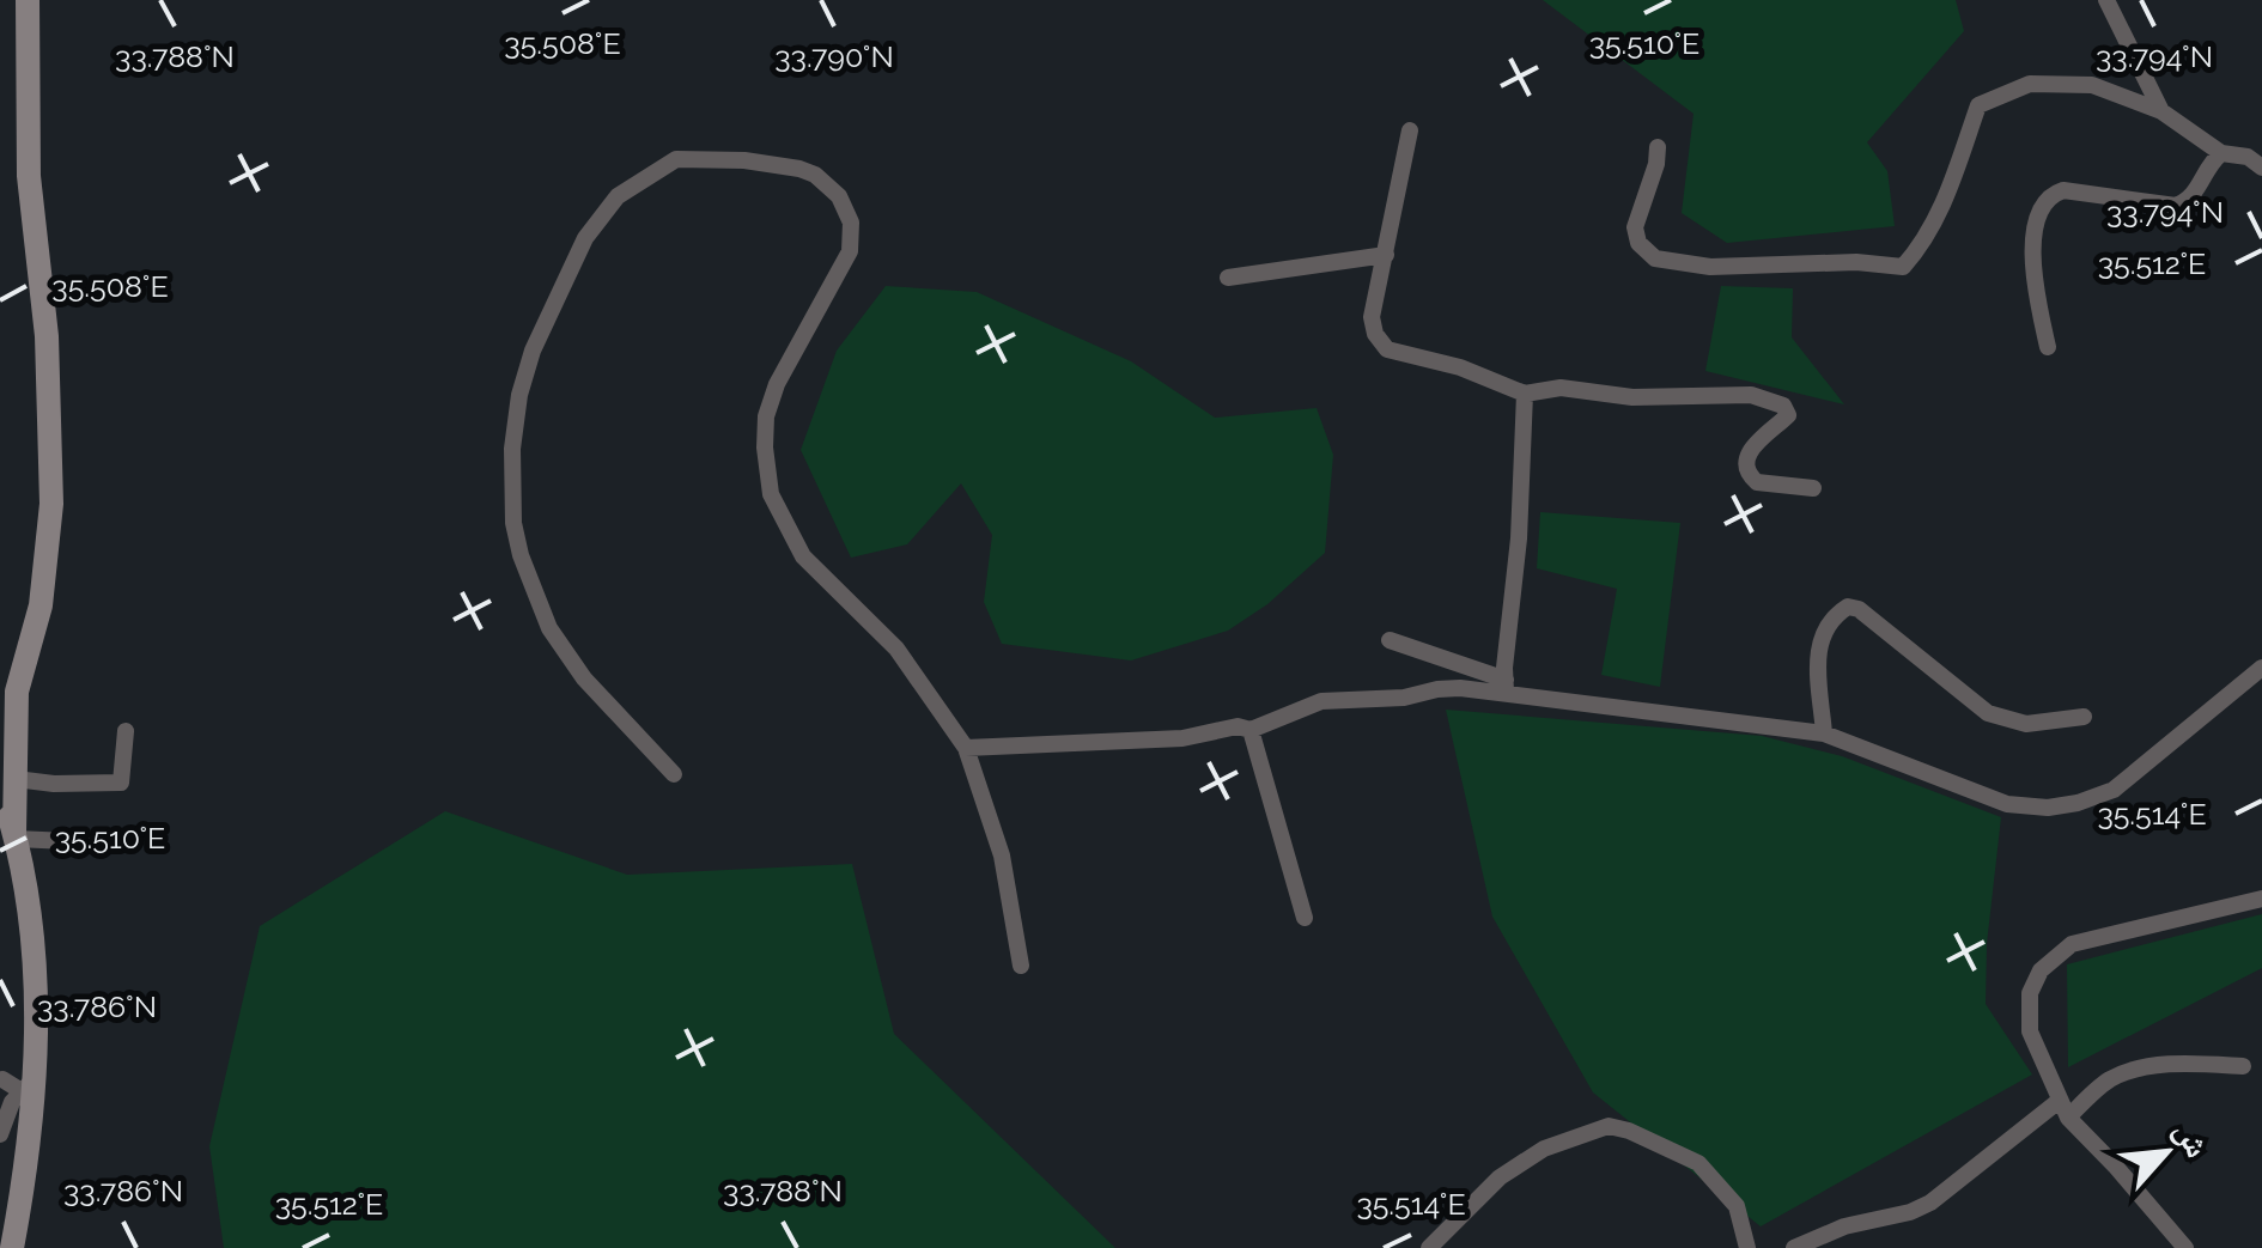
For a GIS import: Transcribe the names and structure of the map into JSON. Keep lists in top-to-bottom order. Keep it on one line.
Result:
{"north":"top right","coordinates":["35.508°E","35.510°E","33.788°N","33.790°N","33.794°N","35.512°E","35.514°E","33.786°N"]}
